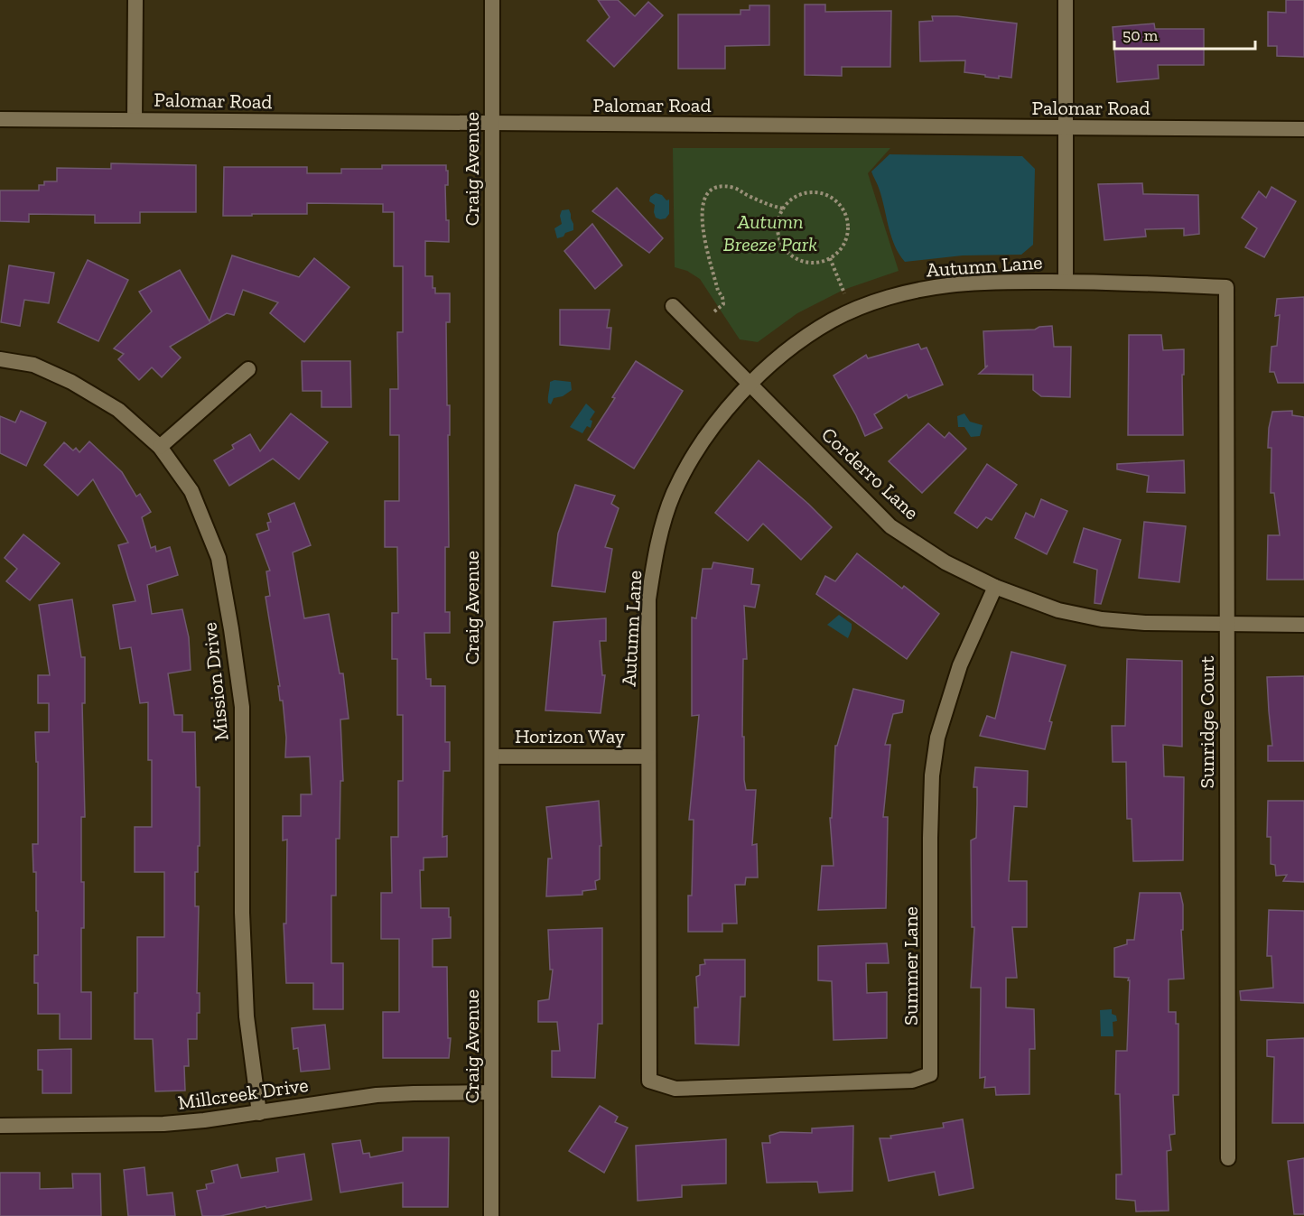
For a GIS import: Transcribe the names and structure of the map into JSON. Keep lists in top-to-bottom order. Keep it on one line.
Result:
{"streets":{"street":["Palomar Road","Craig Avenue","Autumn Lane","Corderro Lane","Mission Drive","Sunridge Court","Horizon Way","Summer Lane","Millcreek Drive"]},"crossings":[["Palomar Road","Craig Avenue"],["Craig Avenue","Horizon Way"],["Craig Avenue","Millcreek Drive"],["Autumn Lane","Corderro Lane"],["Autumn Lane","Sunridge Court"],["Autumn Lane","Horizon Way"],["Autumn Lane","Summer Lane"],["Corderro Lane","Sunridge Court"],["Corderro Lane","Summer Lane"],["Mission Drive","Millcreek Drive"]],"parks":["Autumn Breeze Park"],"scale_bar":"50 m"}
